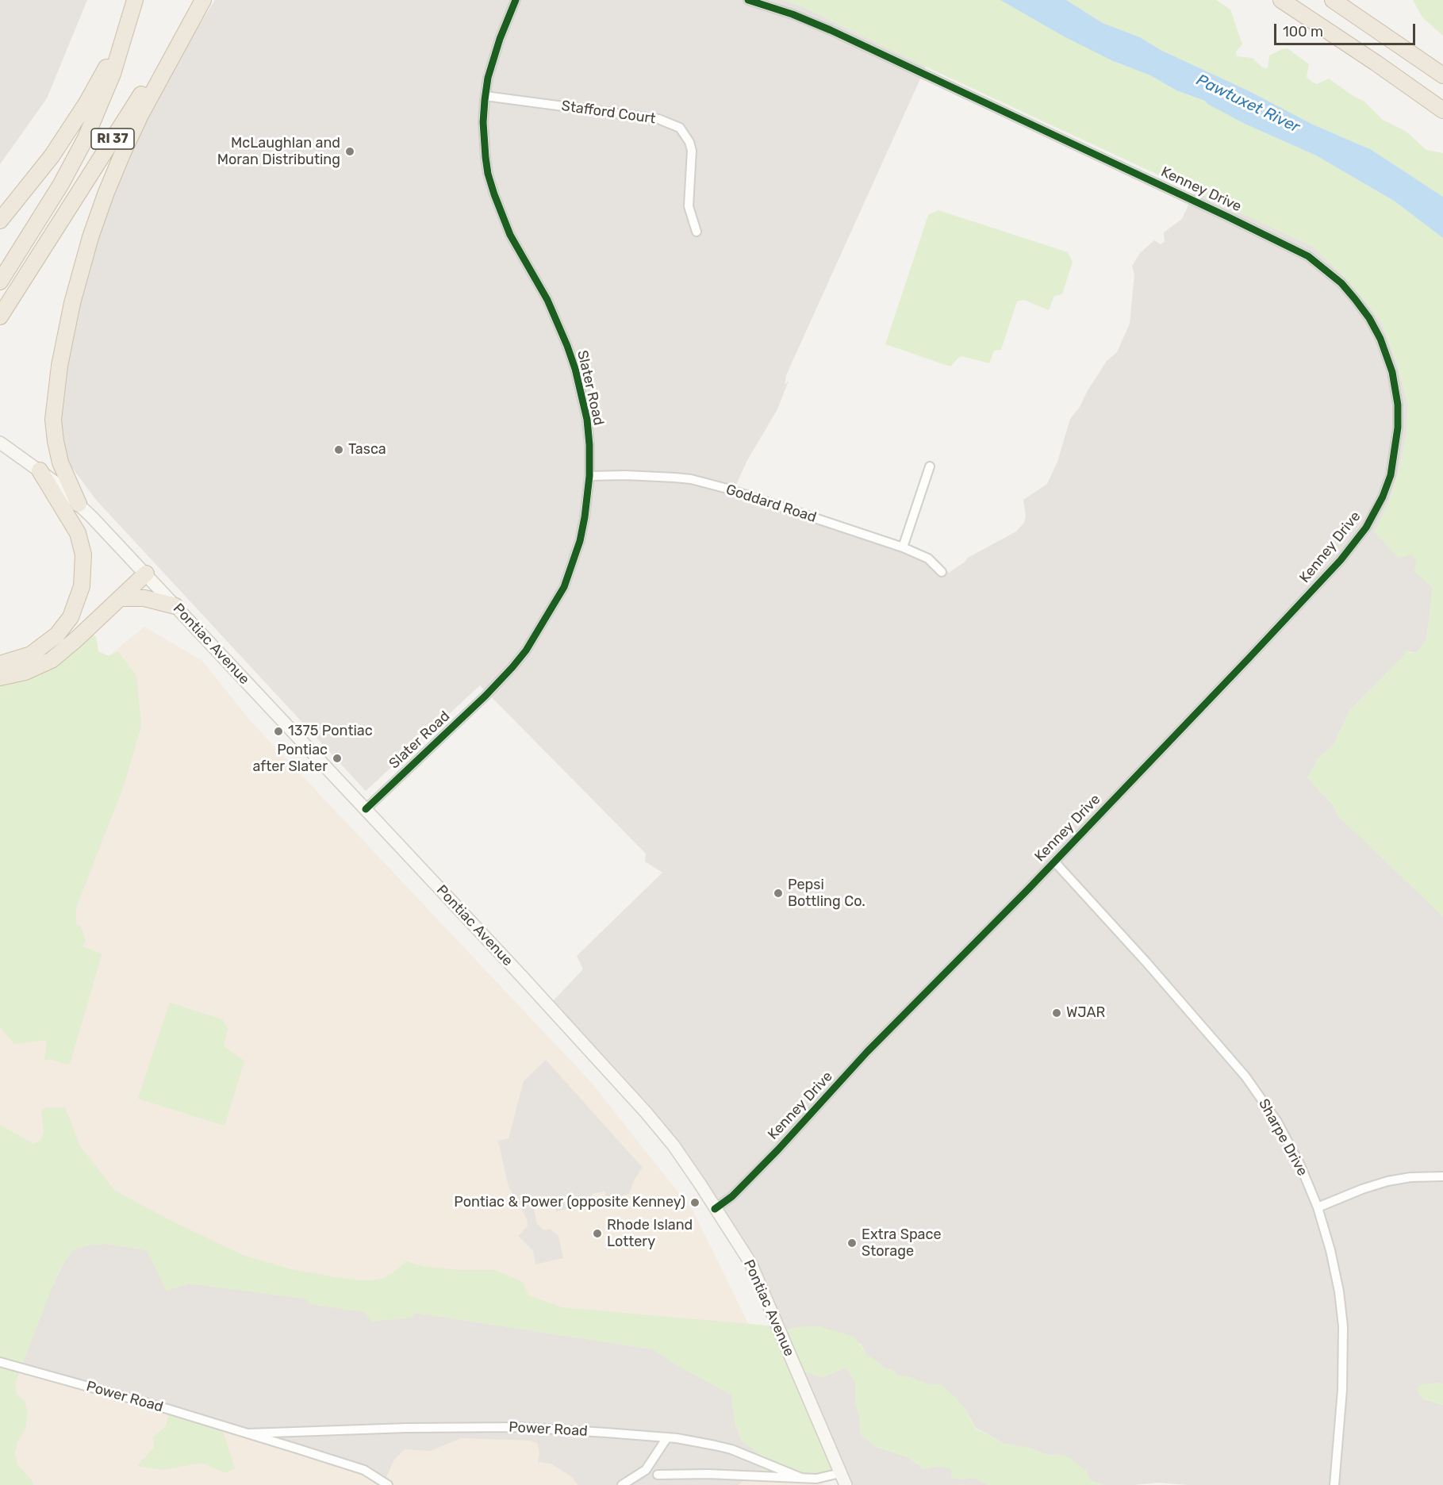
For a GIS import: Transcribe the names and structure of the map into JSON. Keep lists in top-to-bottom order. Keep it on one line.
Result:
{"streets":{"highway":["RI 37"],"main road":["Pontiac Avenue"],"street":["Stafford Court","Kenney Drive","Slater Road","Goddard Road","Sharpe Drive","Power Road"]},"crossings":[["Stafford Court","Slater Road"],["Kenney Drive","Pontiac Avenue"],["Kenney Drive","Sharpe Drive"],["Slater Road","Goddard Road"],["Slater Road","Pontiac Avenue"],["Pontiac Avenue","Power Road"]],"water":["Pawtuxet River"],"places":["McLaughlan and Moran Distributing","Tasca","1375 Pontiac","Pontiac after Slater","Pepsi Bottling Co.","WJAR","Pontiac & Power (opposite Kenney)","Rhode Island Lottery","Extra Space Storage"],"scale_bar":"100 m"}
